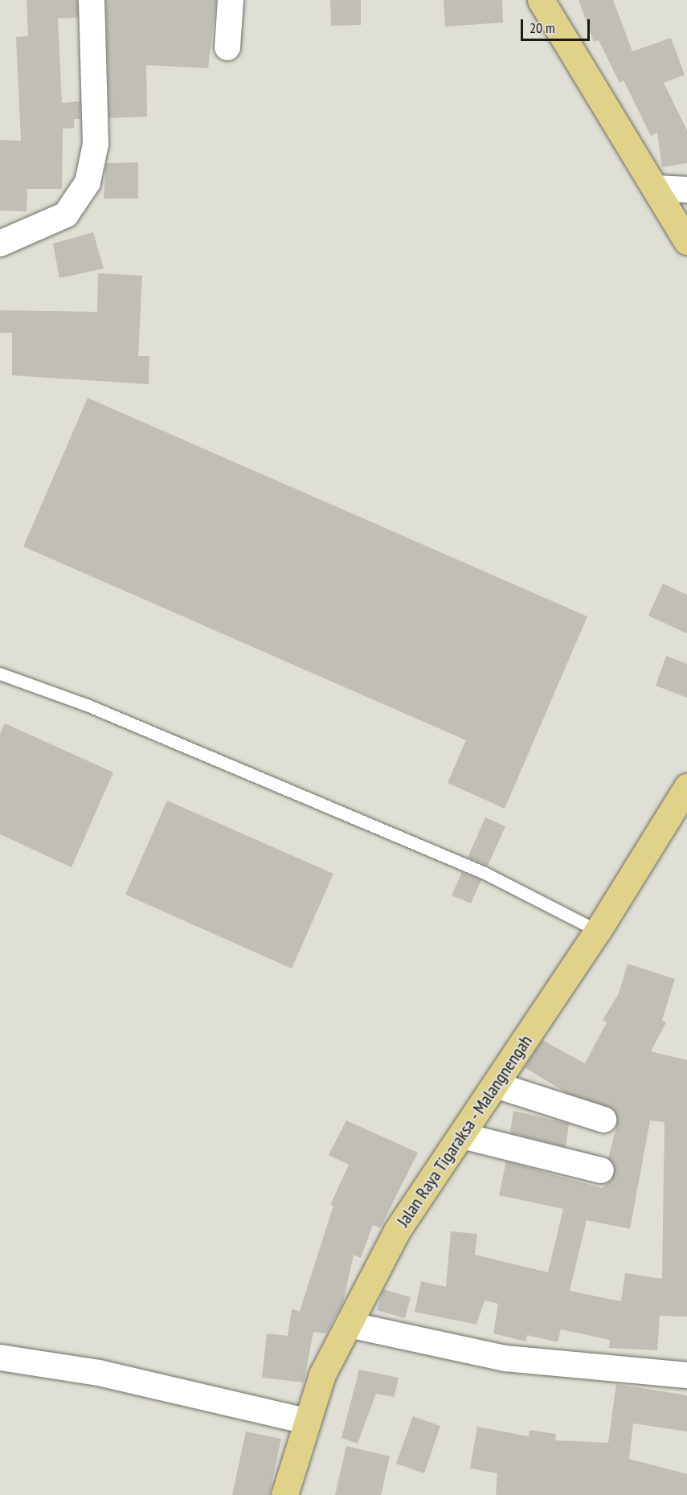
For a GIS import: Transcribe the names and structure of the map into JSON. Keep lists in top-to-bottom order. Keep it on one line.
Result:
{"streets":{"main road":["Jalan Raya Tigaraksa - Malangnengah"]},"scale_bar":"20 m"}
